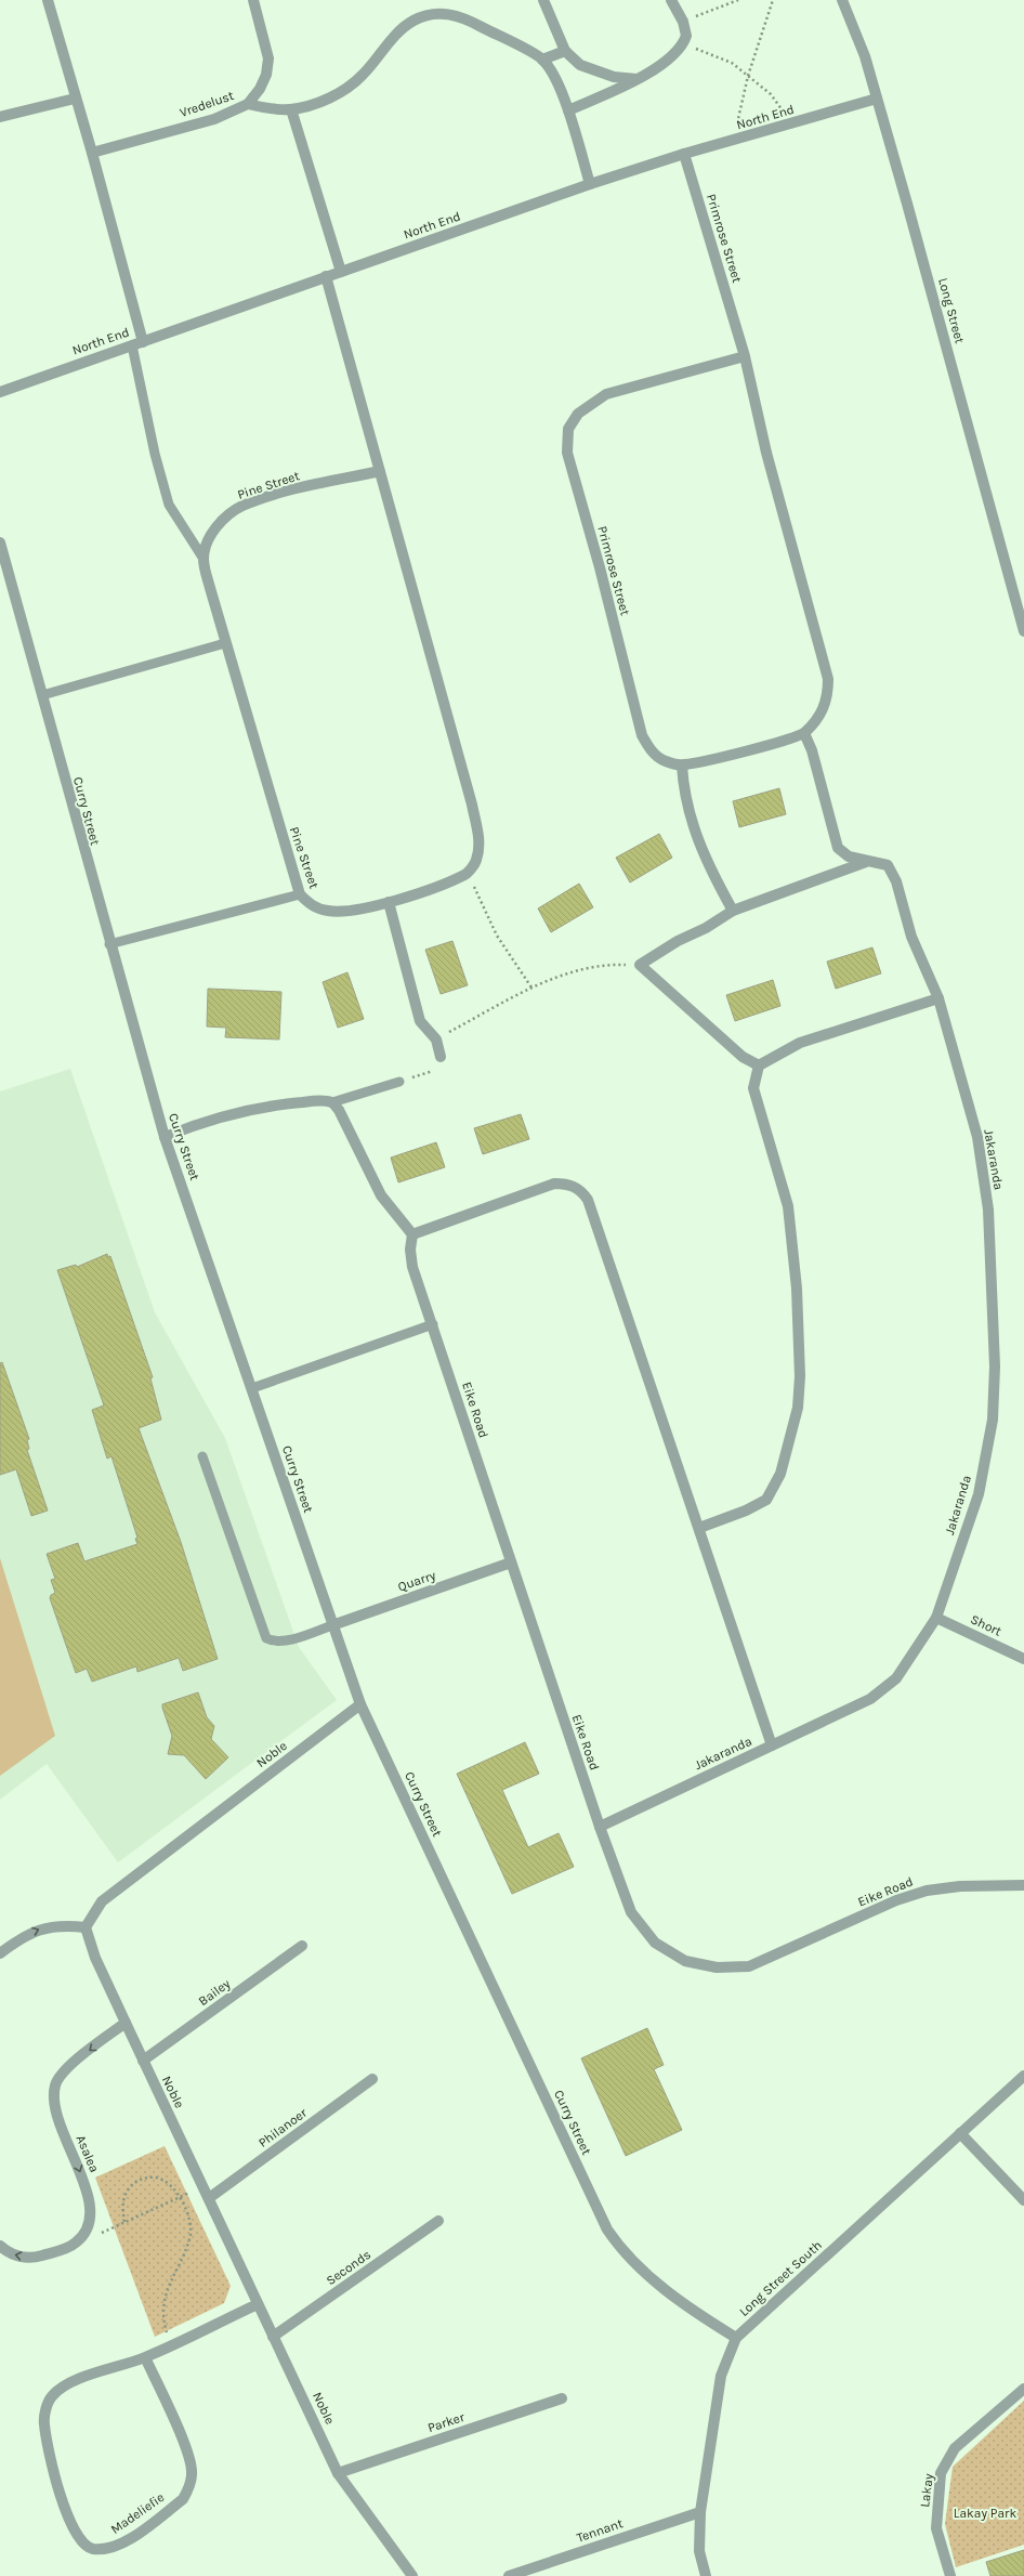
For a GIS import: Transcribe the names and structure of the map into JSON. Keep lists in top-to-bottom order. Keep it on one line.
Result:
{"streets":{"street":["Vredelust","North End","Primrose Street","Long Street","Pine Street","Curry Street","Jakaranda","Eike Road","Quarry","Short","Noble","Bailey","Philanoer","Asalea","Seconds","Long Street South","Parker","Lakay","Madeliefie","Tennant"]},"crossings":[["North End","Primrose Street"],["North End","Long Street"],["Curry Street","Quarry"],["Curry Street","Noble"],["Curry Street","Long Street South"],["Jakaranda","Eike Road"],["Jakaranda","Short"],["Eike Road","Quarry"],["Noble","Bailey"],["Noble","Philanoer"],["Noble","Asalea"],["Noble","Seconds"],["Noble","Parker"],["Noble","Madeliefie"],["Long Street South","Tennant"]],"parks":["Lakay Park"]}
